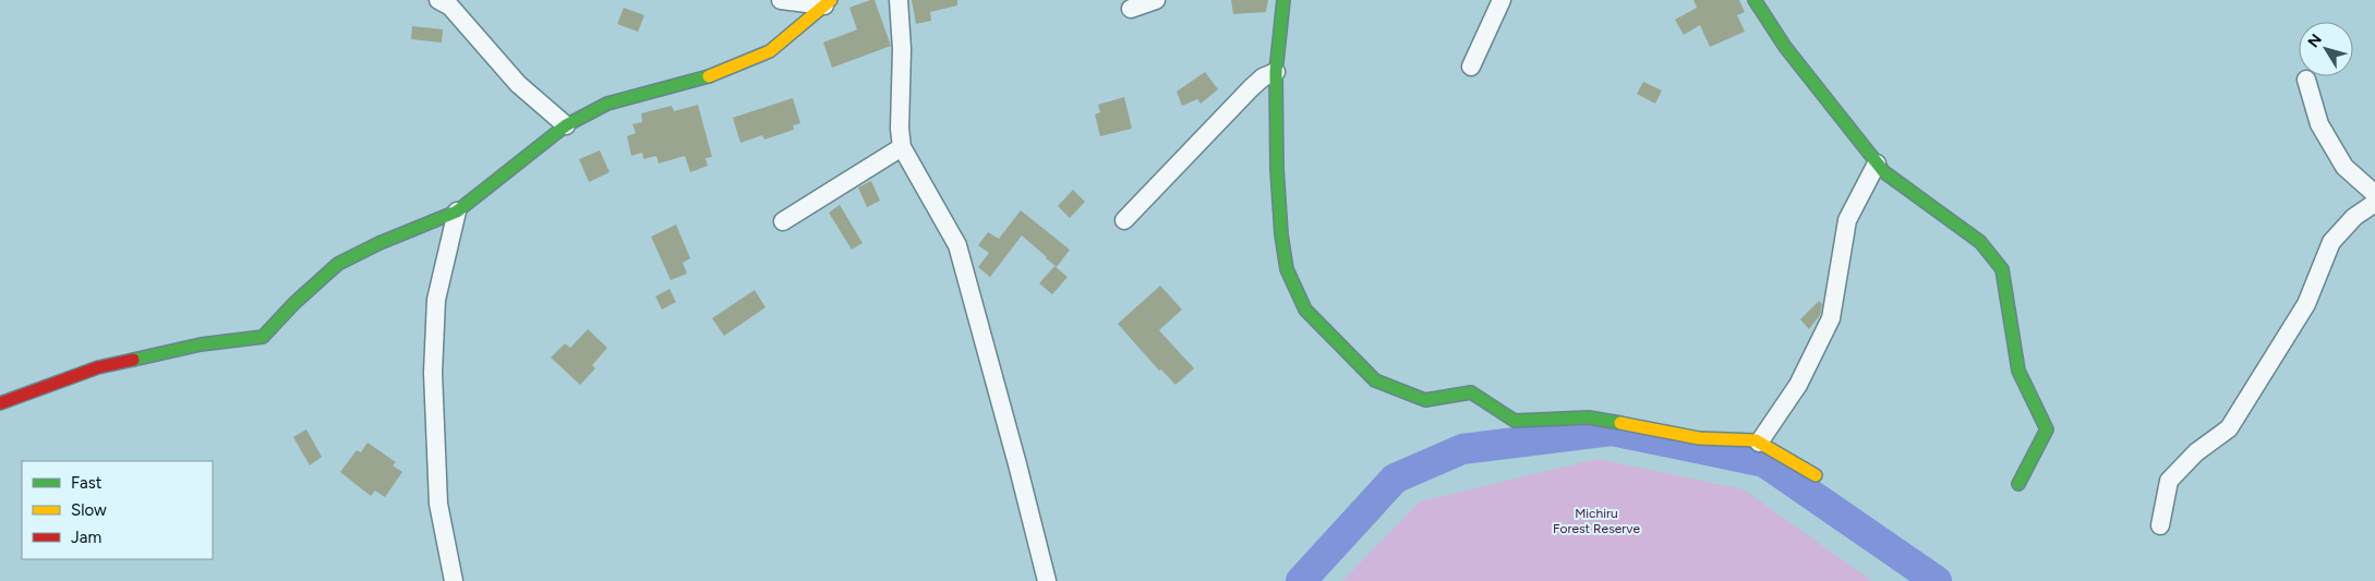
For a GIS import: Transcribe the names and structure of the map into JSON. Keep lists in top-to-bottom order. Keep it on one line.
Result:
{"parks":["Michiru Forest Reserve"],"legend":["Fast","Slow","Jam"],"north":"top left"}
